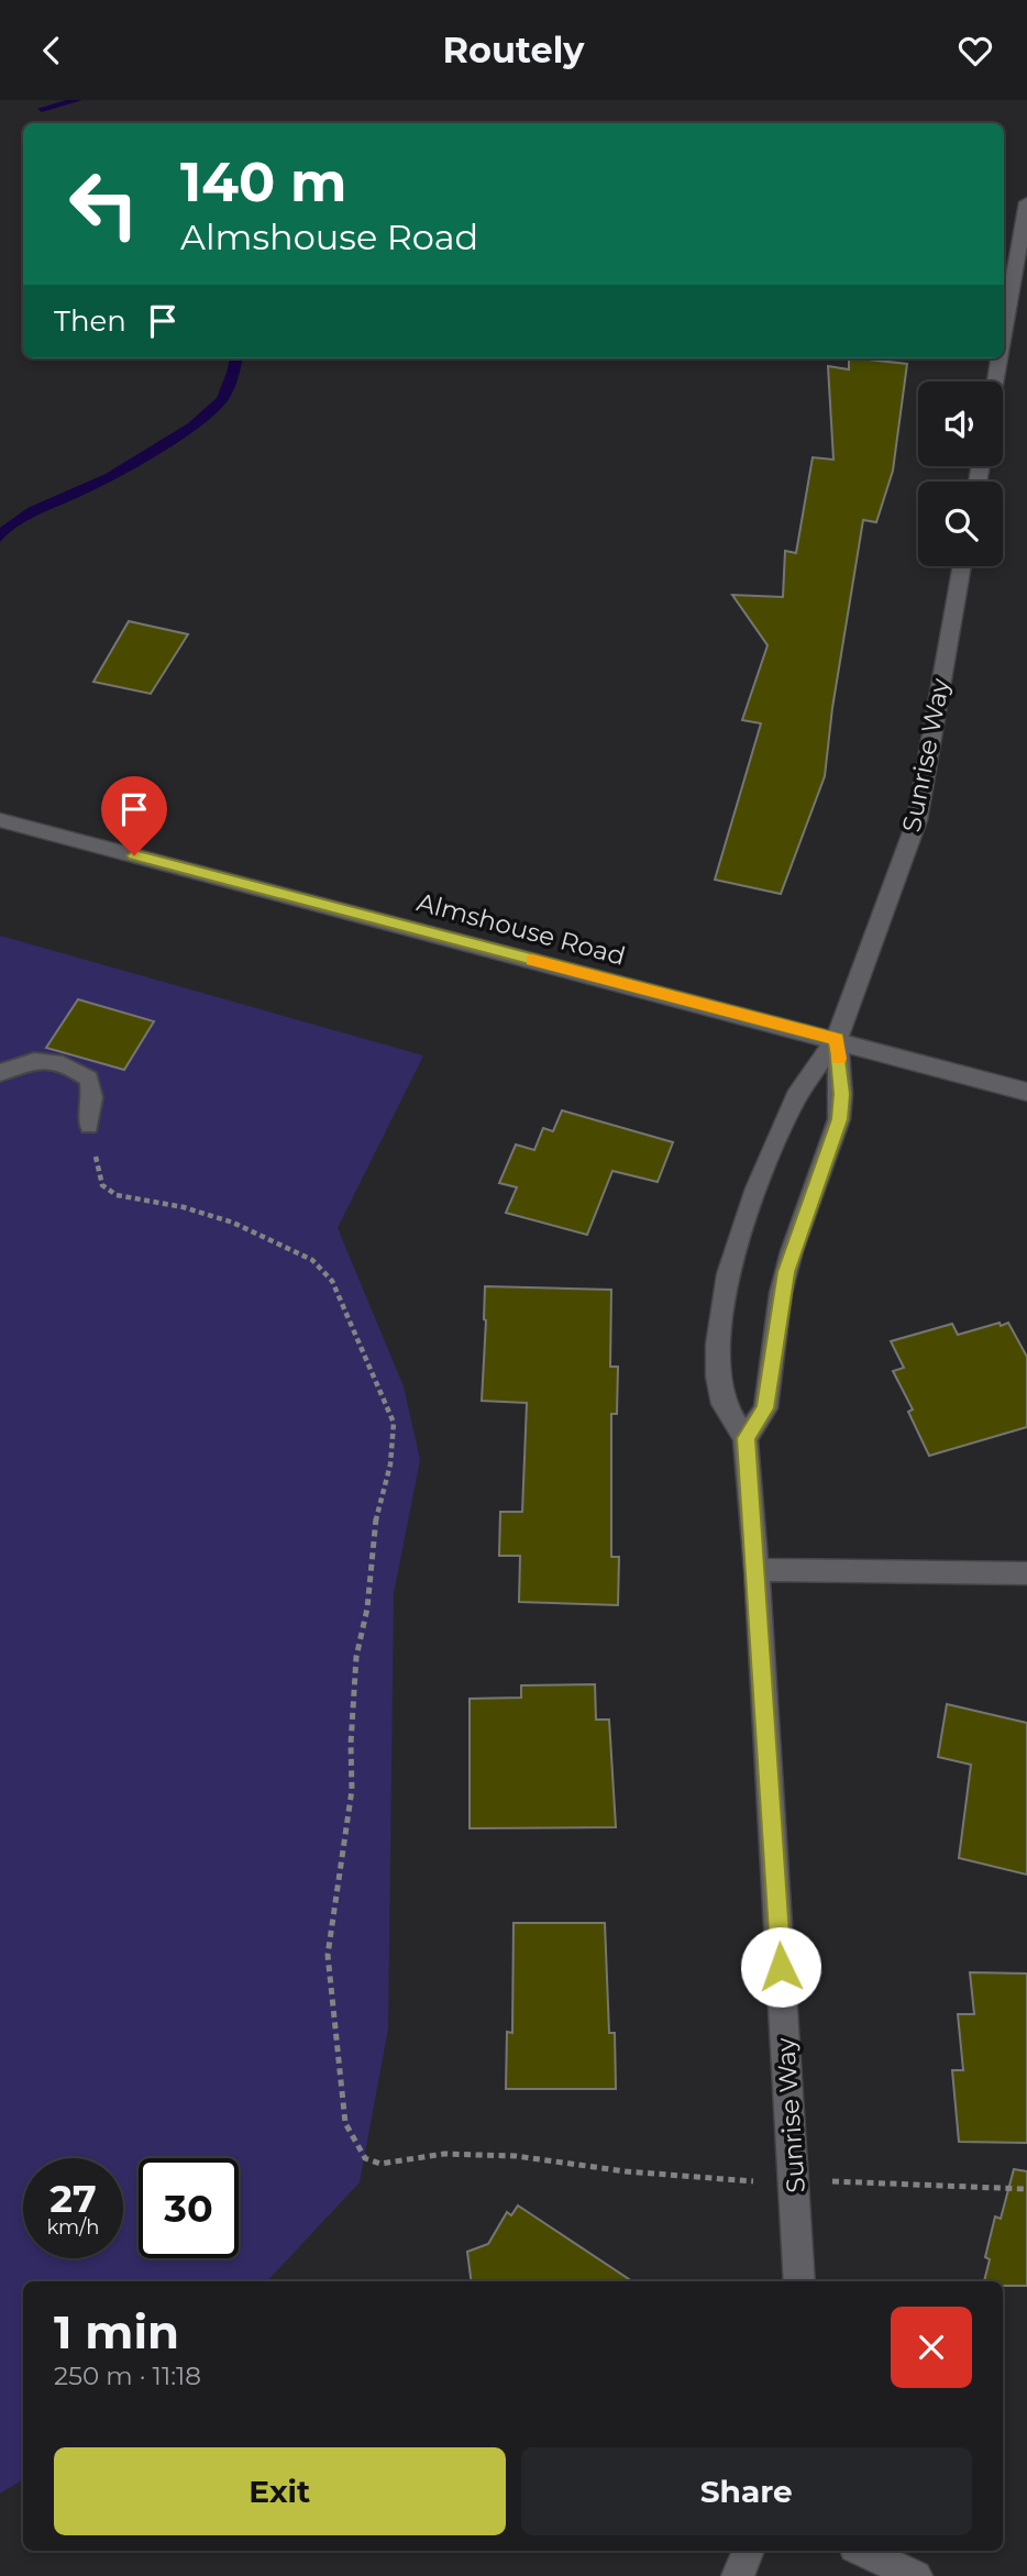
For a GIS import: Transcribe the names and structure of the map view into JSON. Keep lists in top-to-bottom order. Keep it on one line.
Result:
{"streets":{"street":["Sunrise Way","Almshouse Road"]},"crossings":[["Sunrise Way","Almshouse Road"]],"page":{"header":"Routely","turn":["140 m","Almshouse Road"],"then":"Then","speed":"27 km/h","limit":"30","heading":["1 min","250 m · 11:18"],"buttons":["Exit","Share"]}}
